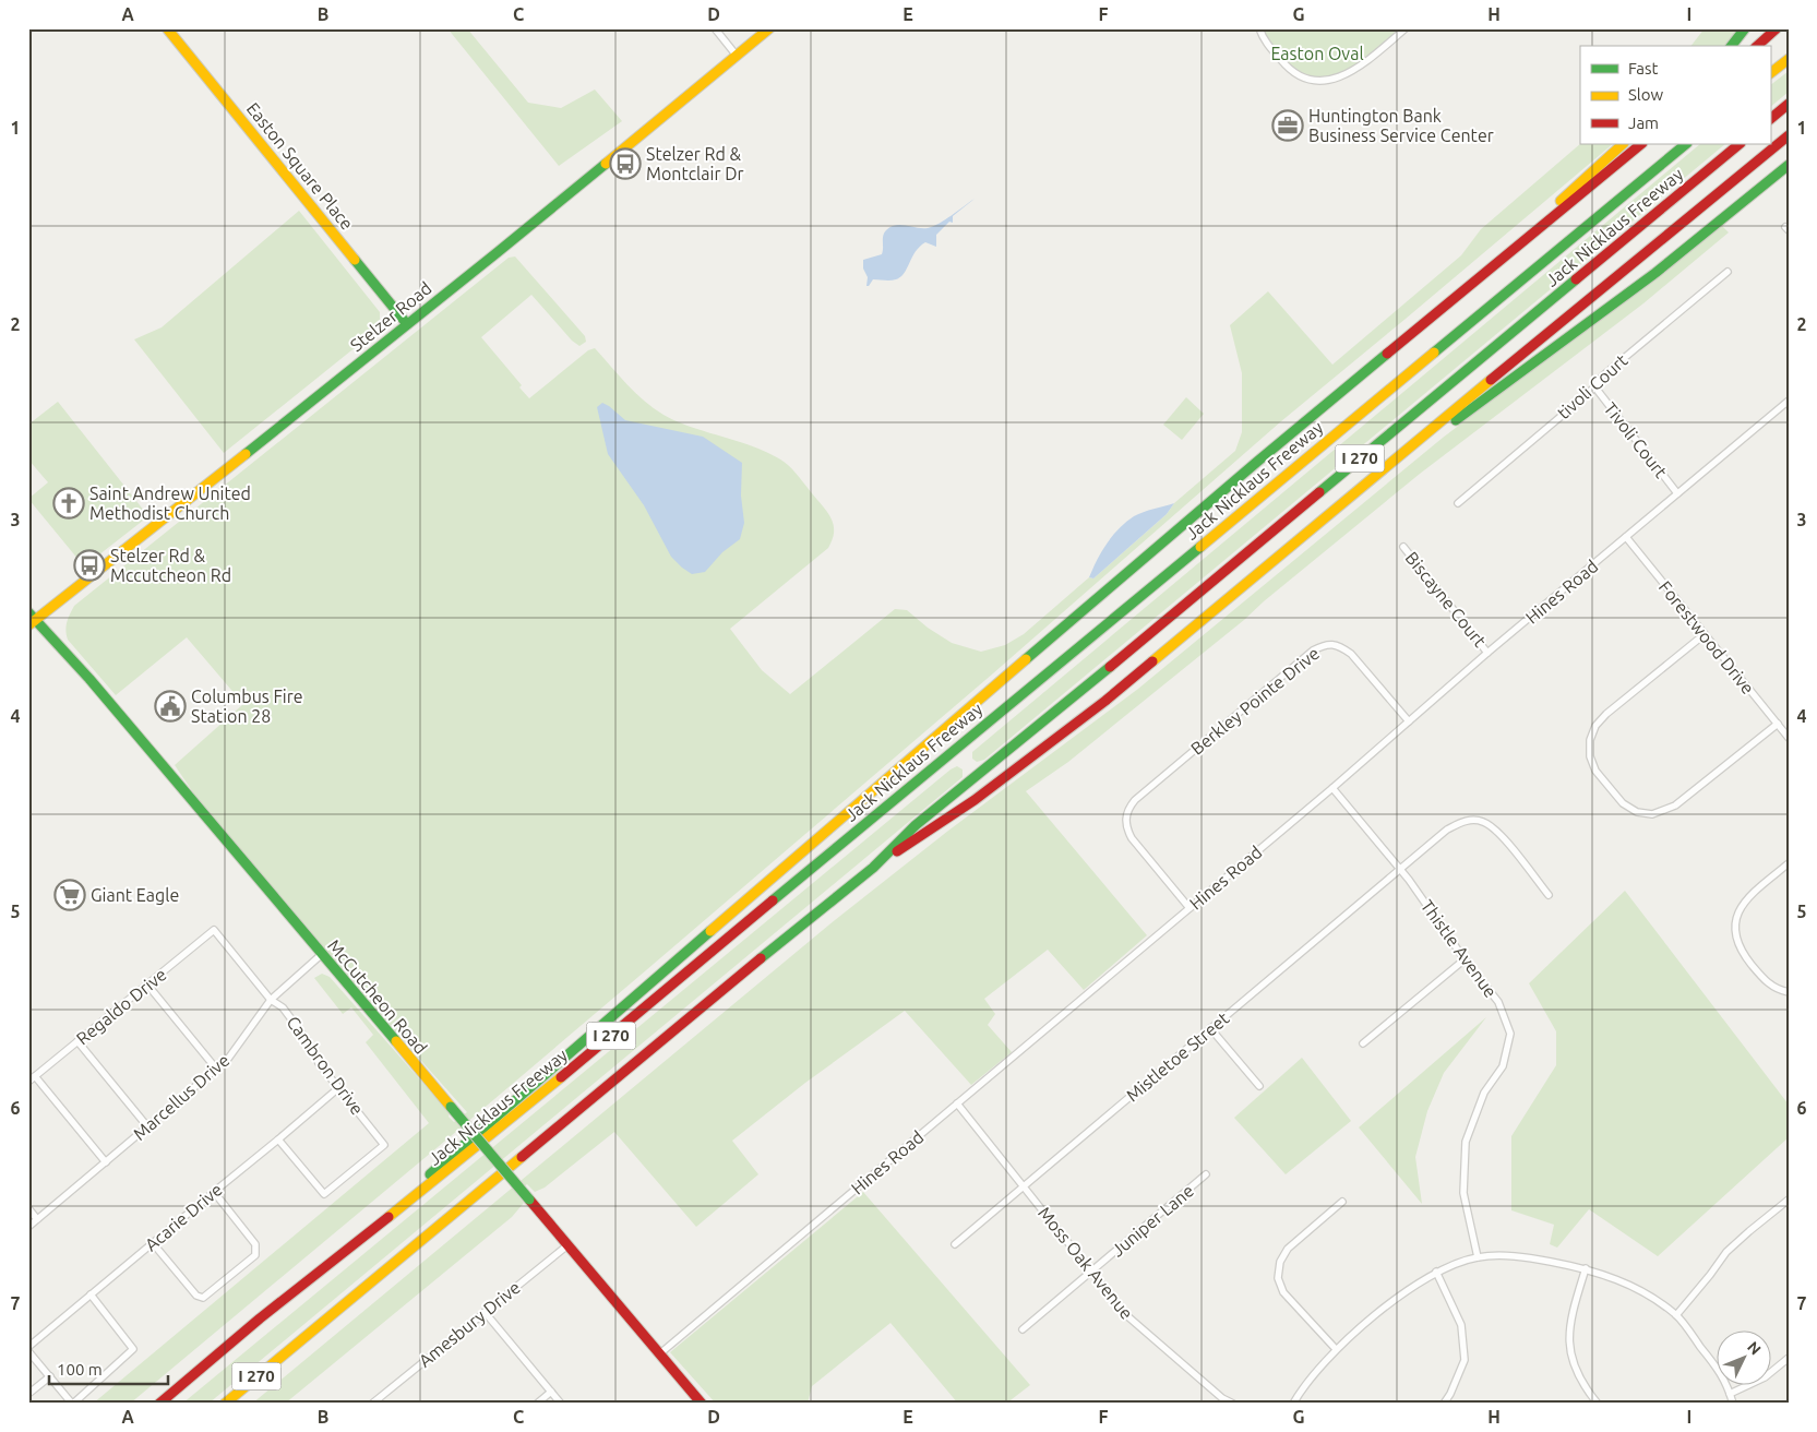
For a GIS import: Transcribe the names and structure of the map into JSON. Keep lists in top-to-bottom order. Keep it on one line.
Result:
{"streets":{"main road":["Easton Square Place","Jack Nicklaus Freeway","Stelzer Road","I 270","McCutcheon Road"],"street":["tivoli Court","Tivoli Court","Hines Road","Biscayne Court","Forestwood Drive","Berkley Pointe Drive","Thistle Avenue","Regaldo Drive","Mistletoe Street","Cambron Drive","Marcellus Drive","Acarie Drive","Juniper Lane","Moss Oak Avenue","Amesbury Drive"]},"crossings":[["Easton Square Place","Stelzer Road"],["Stelzer Road","McCutcheon Road"],["tivoli Court","Tivoli Court"],["Tivoli Court","Hines Road"],["Hines Road","Biscayne Court"],["Hines Road","Forestwood Drive"],["Hines Road","Berkley Pointe Drive"],["Hines Road","Thistle Avenue"],["Hines Road","McCutcheon Road"],["Hines Road","Moss Oak Avenue"],["Thistle Avenue","Mistletoe Street"],["McCutcheon Road","Marcellus Drive"],["McCutcheon Road","Amesbury Drive"],["Regaldo Drive","Cambron Drive"],["Mistletoe Street","Moss Oak Avenue"],["Cambron Drive","Marcellus Drive"],["Cambron Drive","Acarie Drive"],["Juniper Lane","Moss Oak Avenue"]],"parks":["Easton Oval"],"places":{"office":["Huntington Bank Business Service Center"],"bus stop":["Stelzer Rd & Montclair Dr","Stelzer Rd & Mccutcheon Rd"],"church":["Saint Andrew United Methodist Church"],"public building":["Columbus Fire Station 28"],"supermarket":["Giant Eagle"]},"legend":["Fast","Slow","Jam"],"scale_bar":"100 m","north":"top right","grid":{"columns":["A","B","C","D","E","F","G","H","I"],"rows":["1","2","3","4","5","6","7"]}}
